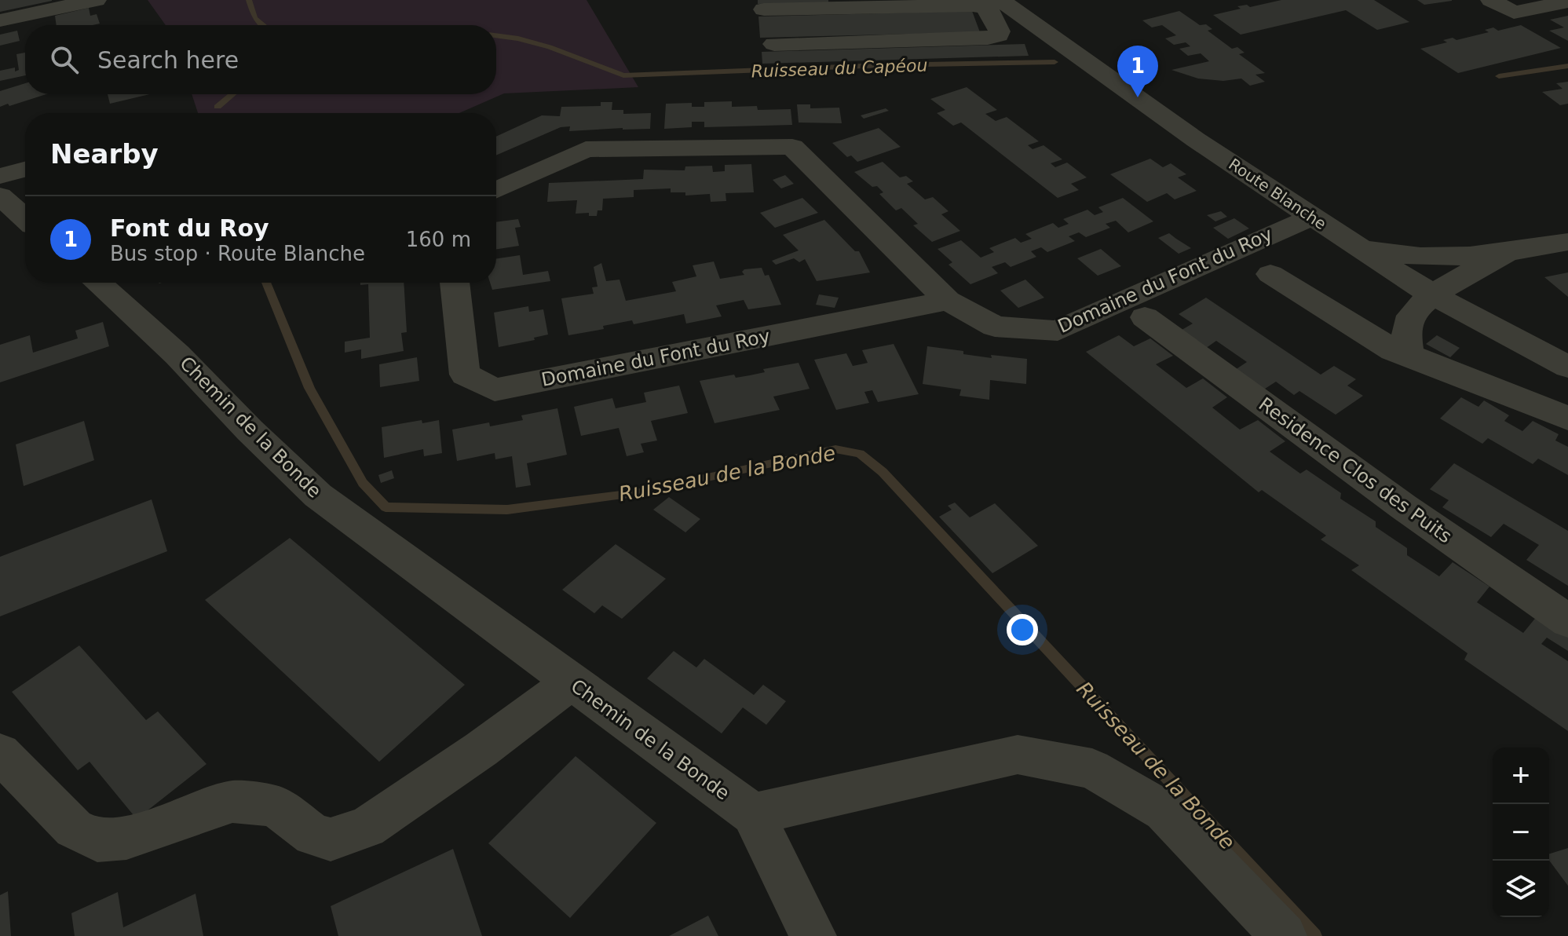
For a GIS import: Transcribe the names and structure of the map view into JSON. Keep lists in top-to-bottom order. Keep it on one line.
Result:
{"streets":{"street":["Route Blanche","Domaine du Font du Roy","Chemin de la Bonde","Residence Clos des Puits"]},"crossings":[["Route Blanche","Domaine du Font du Roy"]],"water":["Ruisseau du Capéou","Ruisseau de la Bonde"],"page":{"search":"Search here","pins":"1","heading":"Nearby","list":[{"mark":"1","name":"Font du Roy","note":"Bus stop · Route Blanche","value":"160 m"}],"map_buttons":["+","−"]}}
